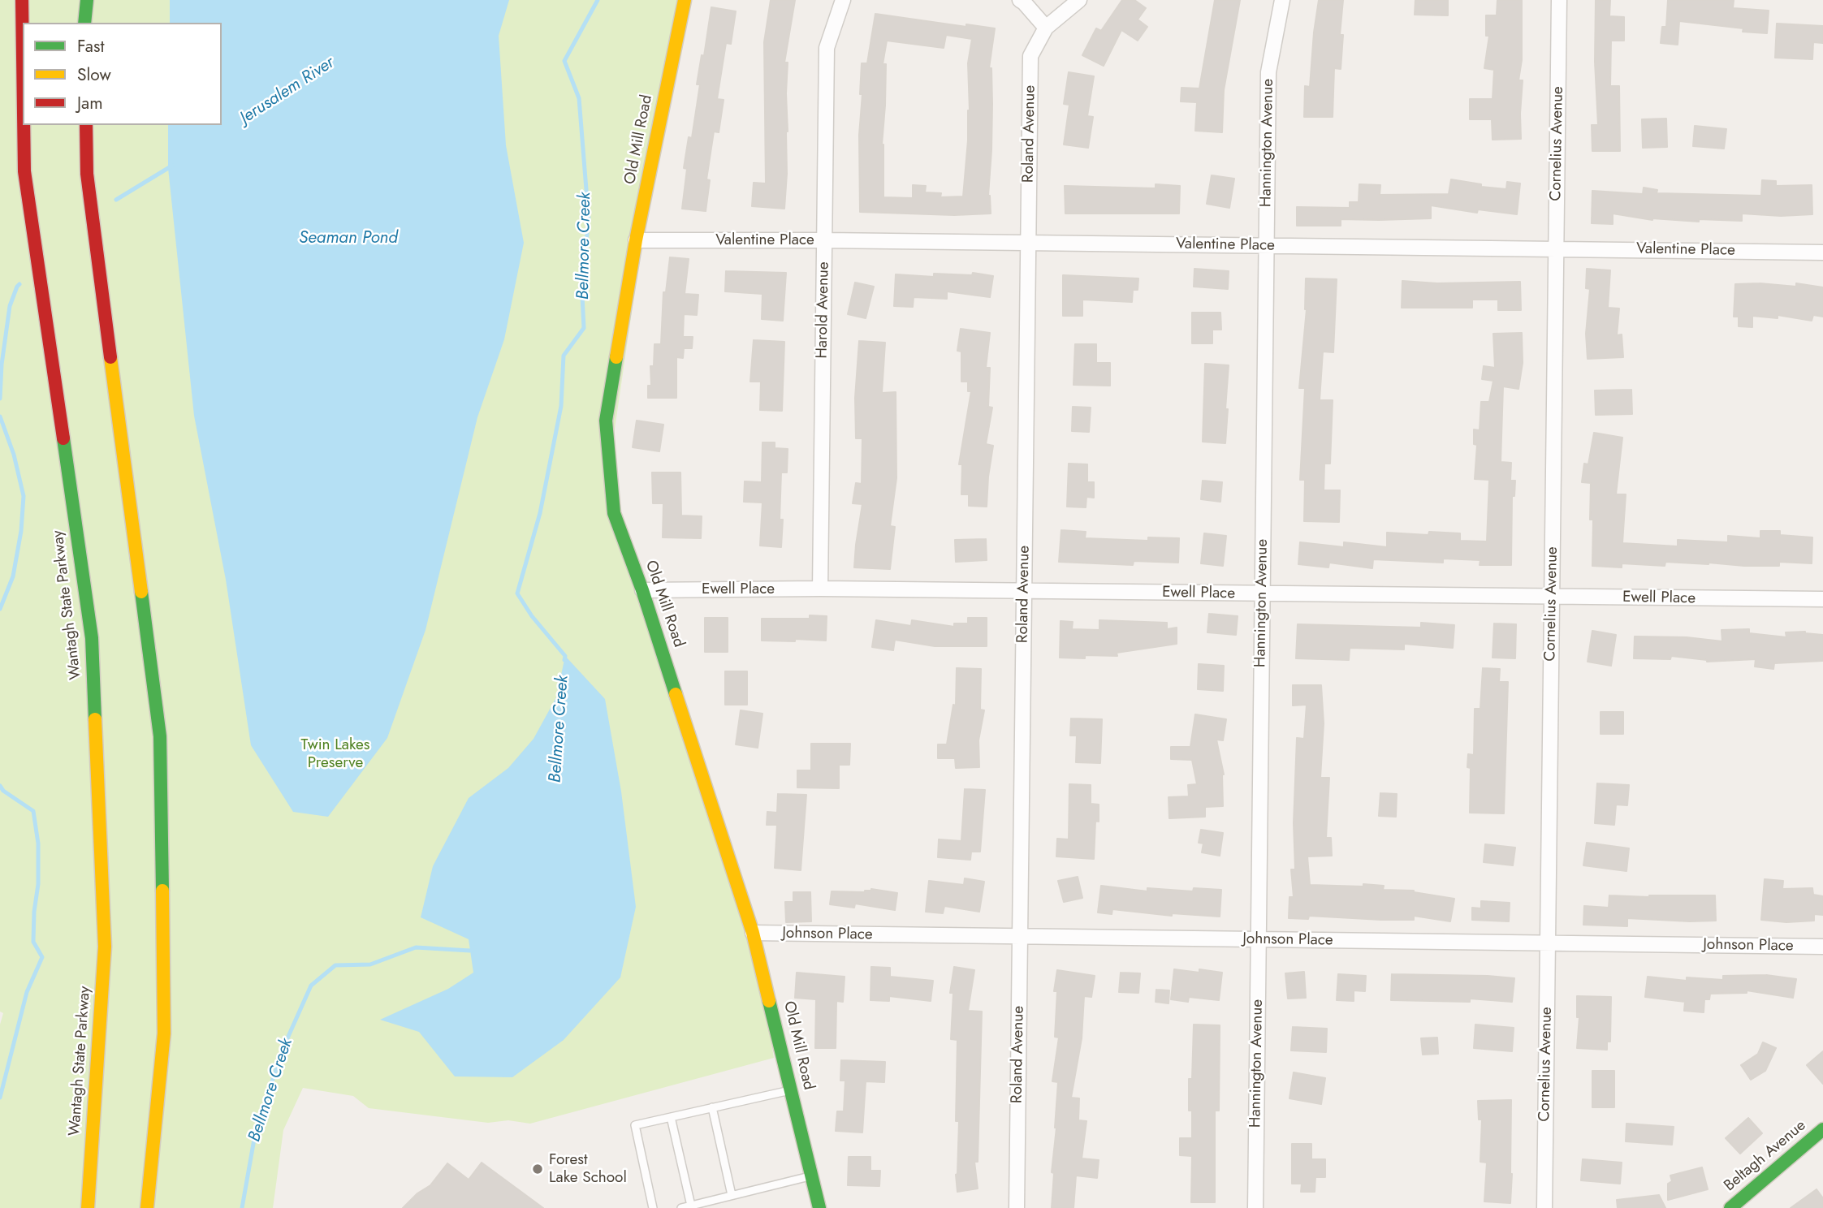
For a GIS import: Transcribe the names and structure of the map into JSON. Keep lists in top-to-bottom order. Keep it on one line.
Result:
{"streets":{"main road":["Old Mill Road","Wantagh State Parkway","Beltagh Avenue"],"street":["Roland Avenue","Hannington Avenue","Cornelius Avenue","Valentine Place","Harold Avenue","Ewell Place","Johnson Place"]},"crossings":[["Roland Avenue","Valentine Place"],["Roland Avenue","Ewell Place"],["Roland Avenue","Johnson Place"],["Old Mill Road","Valentine Place"],["Old Mill Road","Ewell Place"],["Old Mill Road","Johnson Place"],["Hannington Avenue","Valentine Place"],["Hannington Avenue","Ewell Place"],["Hannington Avenue","Johnson Place"],["Cornelius Avenue","Valentine Place"],["Cornelius Avenue","Ewell Place"],["Cornelius Avenue","Johnson Place"],["Valentine Place","Harold Avenue"],["Harold Avenue","Ewell Place"]],"water":["Jerusalem River","Seaman Pond","Bellmore Creek"],"parks":["Twin Lakes Preserve"],"places":["Forest Lake School"],"legend":["Fast","Slow","Jam"]}
